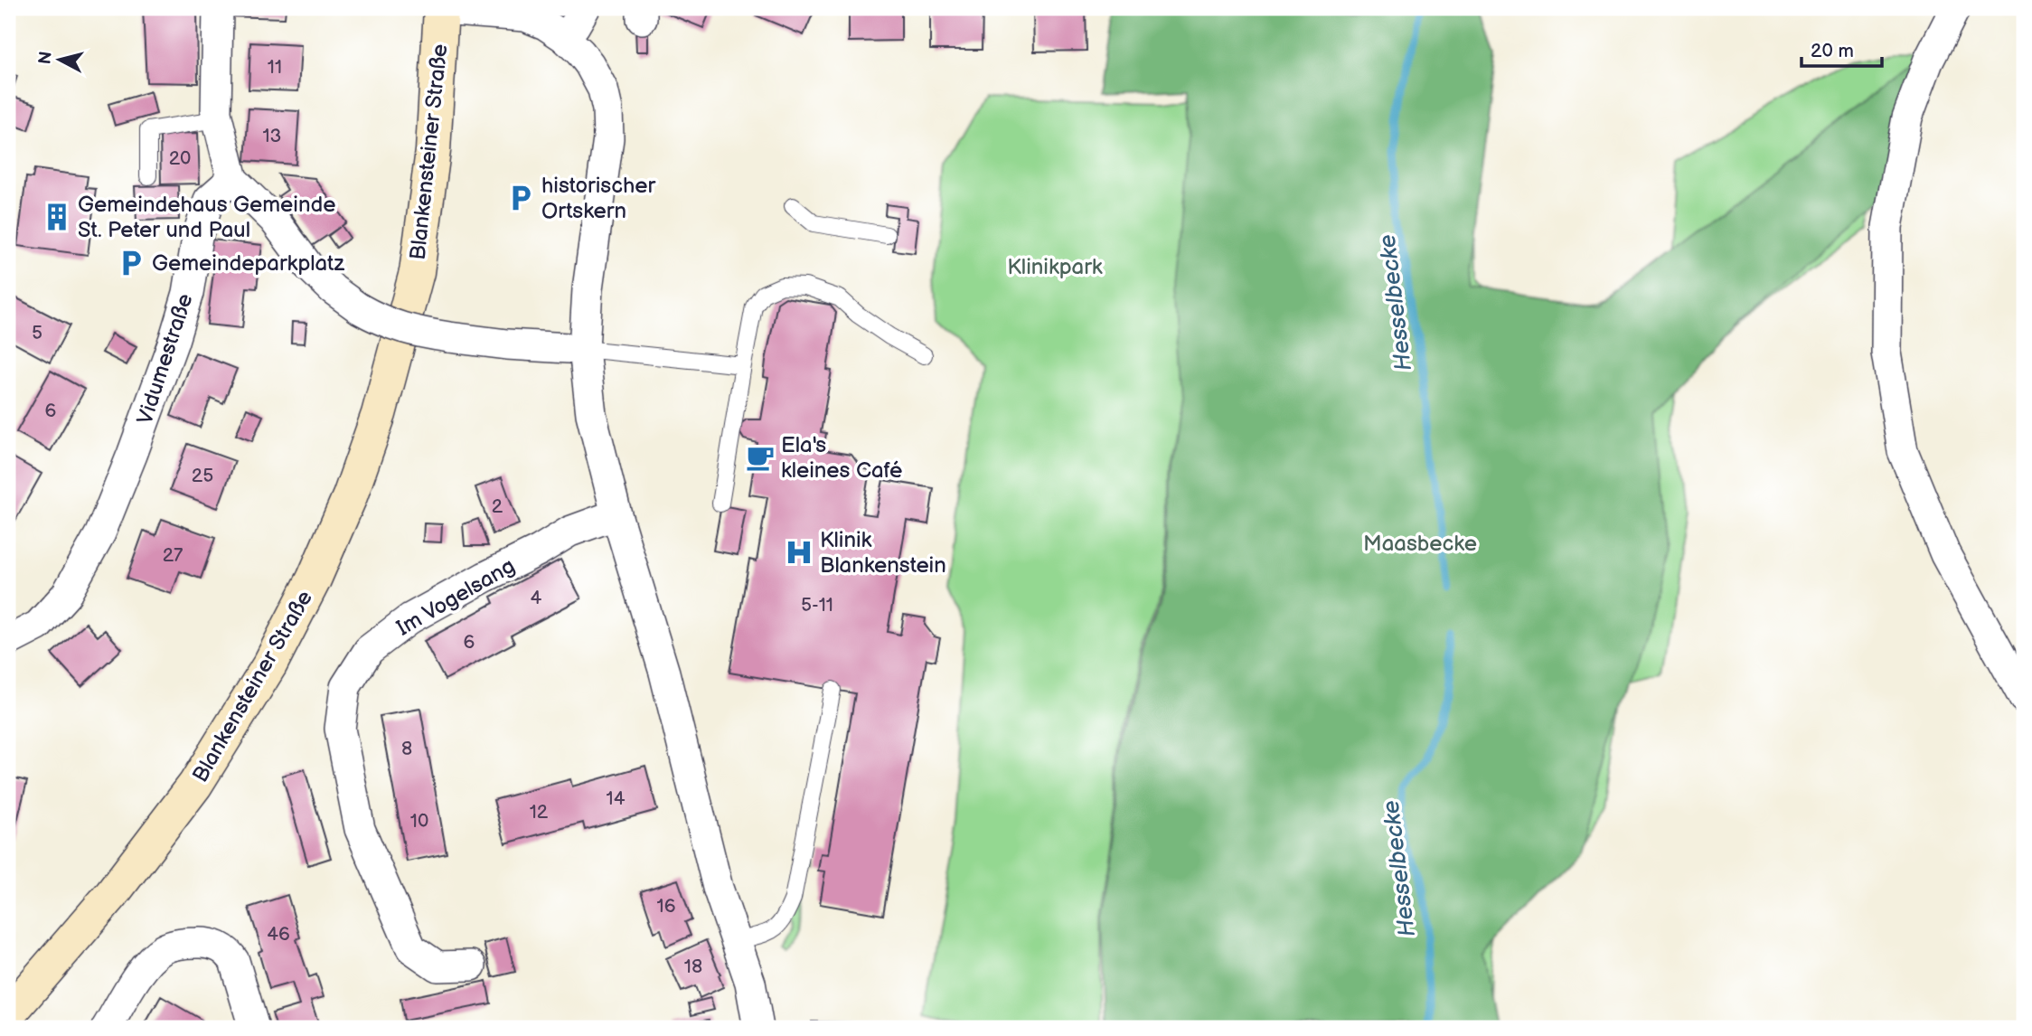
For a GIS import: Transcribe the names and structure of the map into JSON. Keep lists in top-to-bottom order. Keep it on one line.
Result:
{"streets":{"main road":["Blankensteiner Straße"],"street":["Vidumestraße","Im Vogelsang"]},"water":["Hesselbecke"],"parks":["Klinikpark","Maasbecke"],"places":{"parking":["historischer Ortskern","Gemeindeparkplatz"],"building":["Gemeindehaus Gemeinde St. Peter und Paul"],"cafe":["Ela's kleines Café"],"hospital":["Klinik Blankenstein"]},"house_numbers":["11","13","20","5","6","25","2","27","4","5-11","6","8","14","12","10","16","46","18"],"scale_bar":"20 m","north":"left"}
